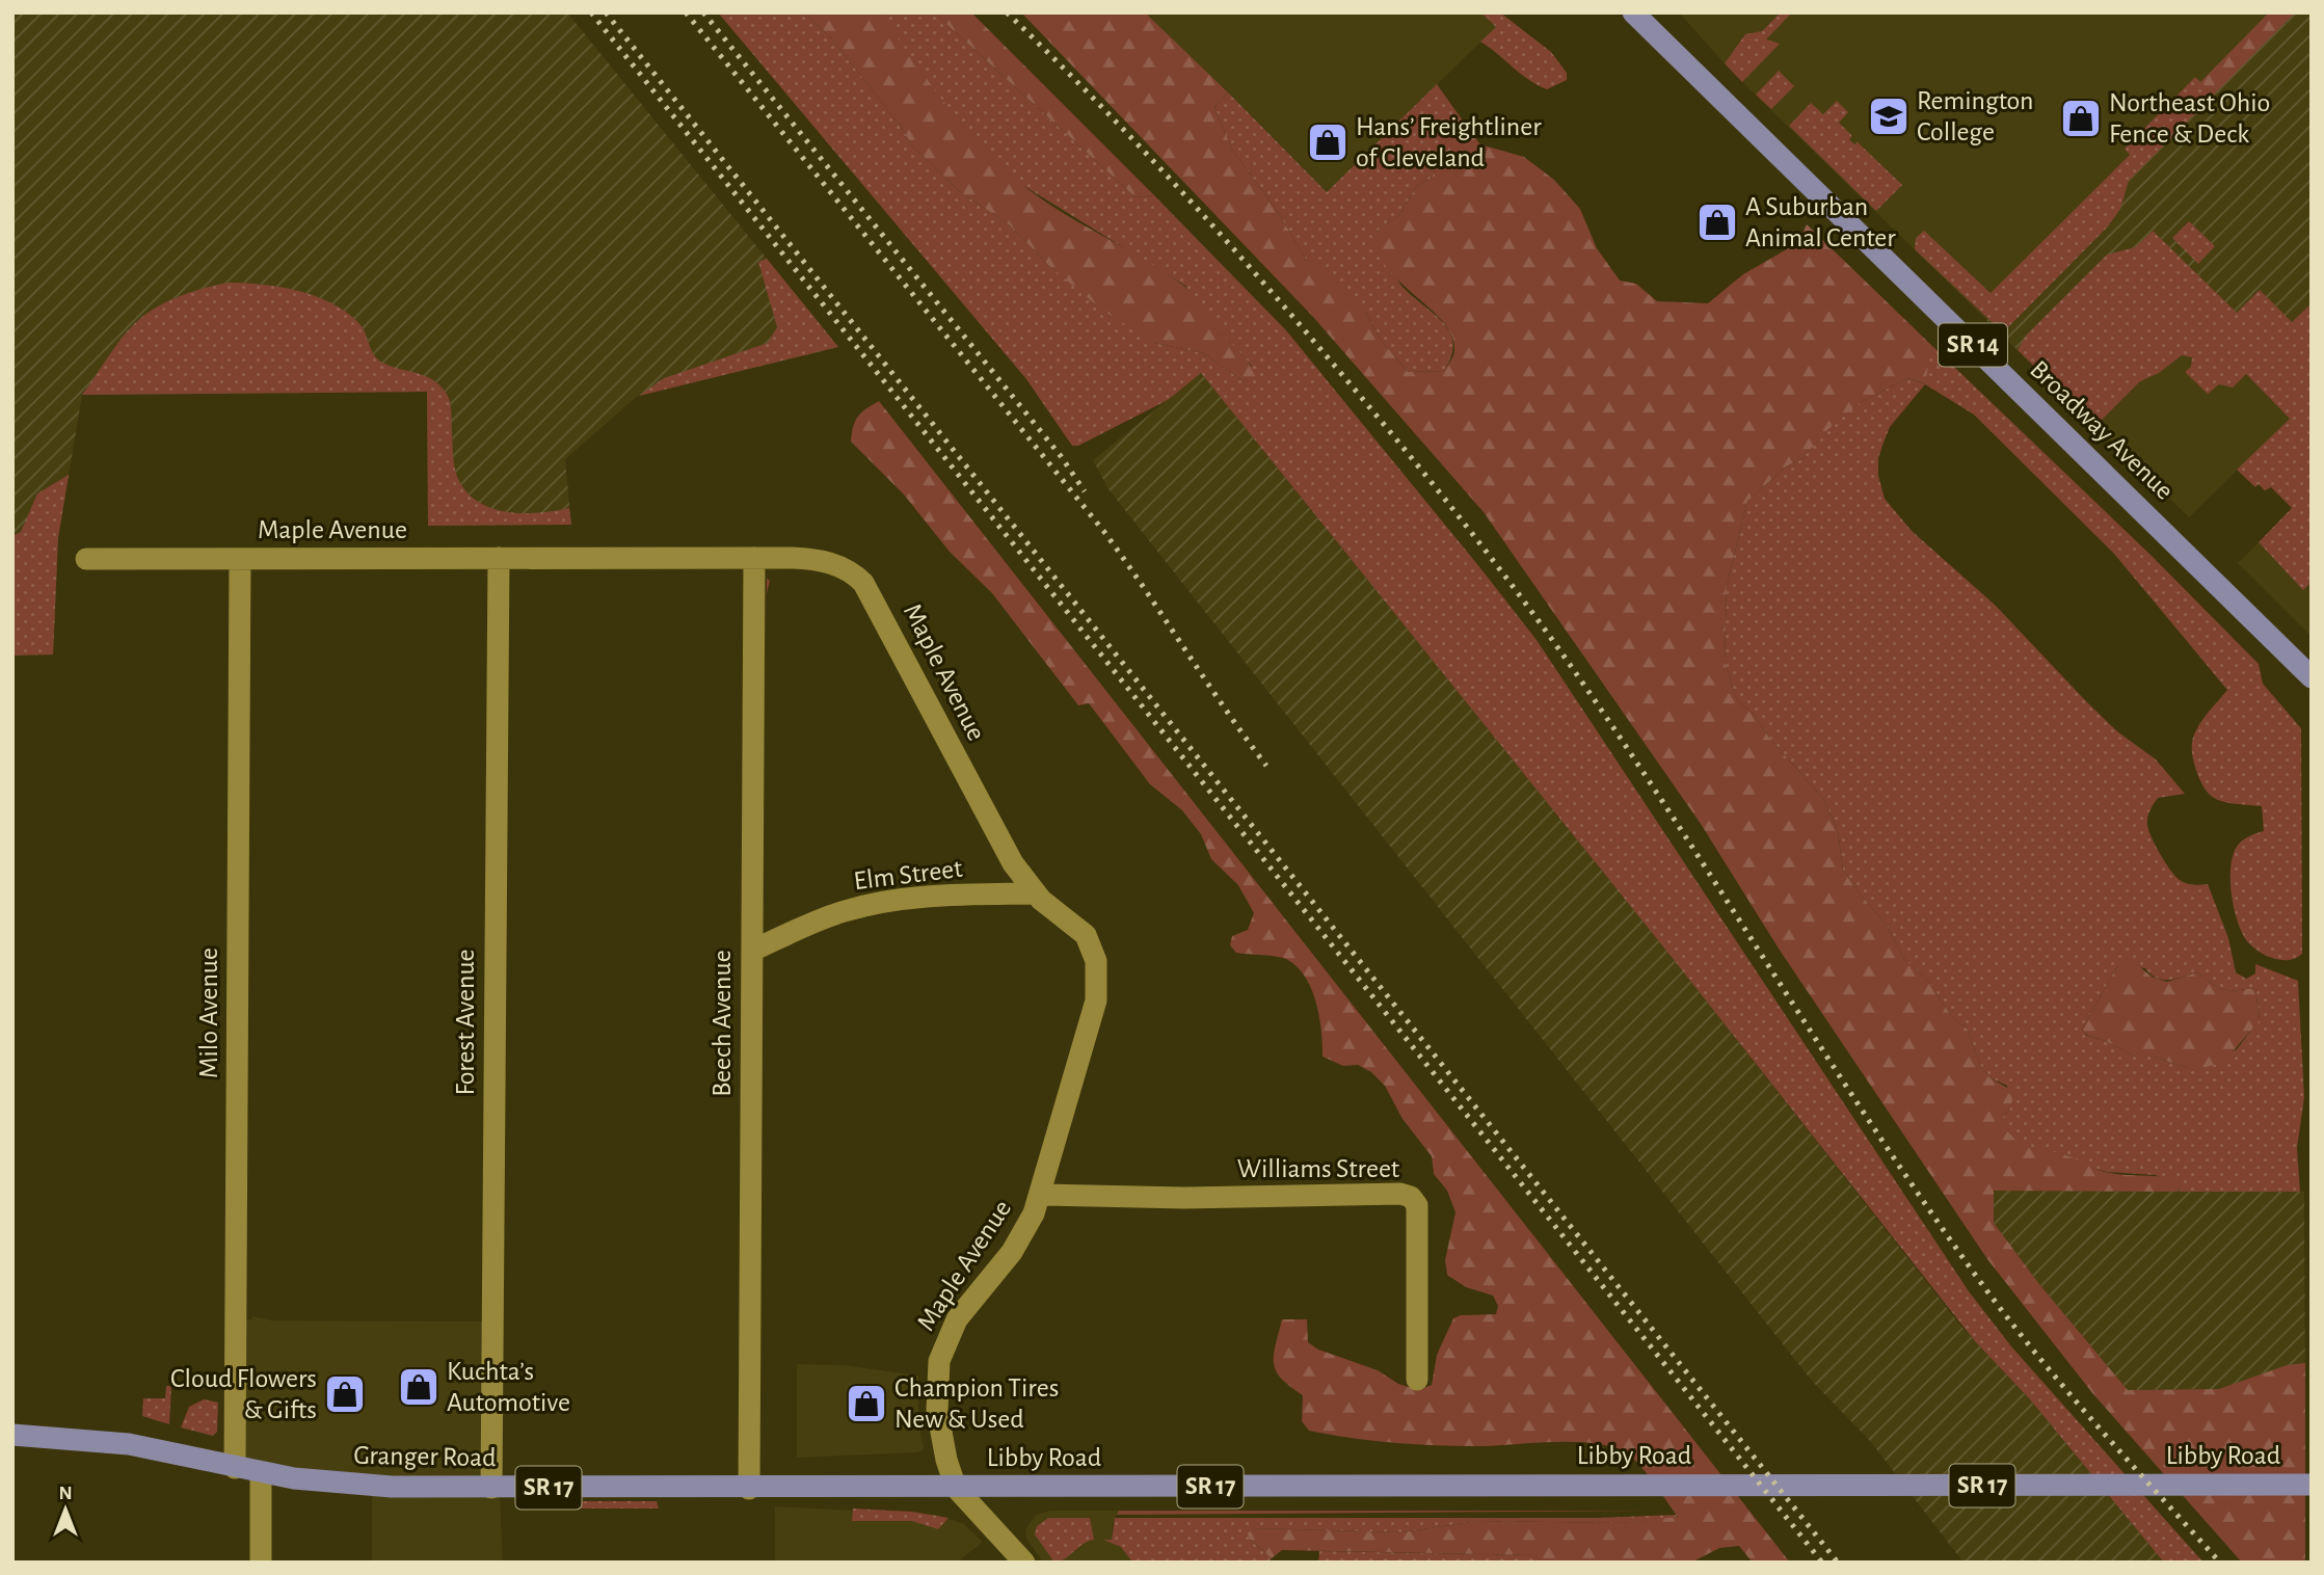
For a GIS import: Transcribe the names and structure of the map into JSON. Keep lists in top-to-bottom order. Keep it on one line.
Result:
{"streets":{"main road":["SR 14","Broadway Avenue","Libby Road","Granger Road","SR 17"],"street":["Maple Avenue","Elm Street","Milo Avenue","Forest Avenue","Beech Avenue","Williams Street"]},"crossings":[["Maple Avenue","Elm Street"],["Maple Avenue","Milo Avenue"],["Maple Avenue","Forest Avenue"],["Maple Avenue","Beech Avenue"],["Maple Avenue","Williams Street"],["Maple Avenue","Libby Road"],["Maple Avenue","Granger Road"],["Elm Street","Beech Avenue"],["Milo Avenue","Granger Road"],["Forest Avenue","Granger Road"],["Beech Avenue","Granger Road"],["Libby Road","Granger Road"]],"places":{"school or university":["Remington College"],"shop":["Northeast Ohio Fence & Deck","Hans’ Freightliner of Cleveland","A Suburban Animal Center","Kuchta’s Automotive","Cloud Flowers & Gifts","Champion Tires New & Used"]},"north":"top"}
